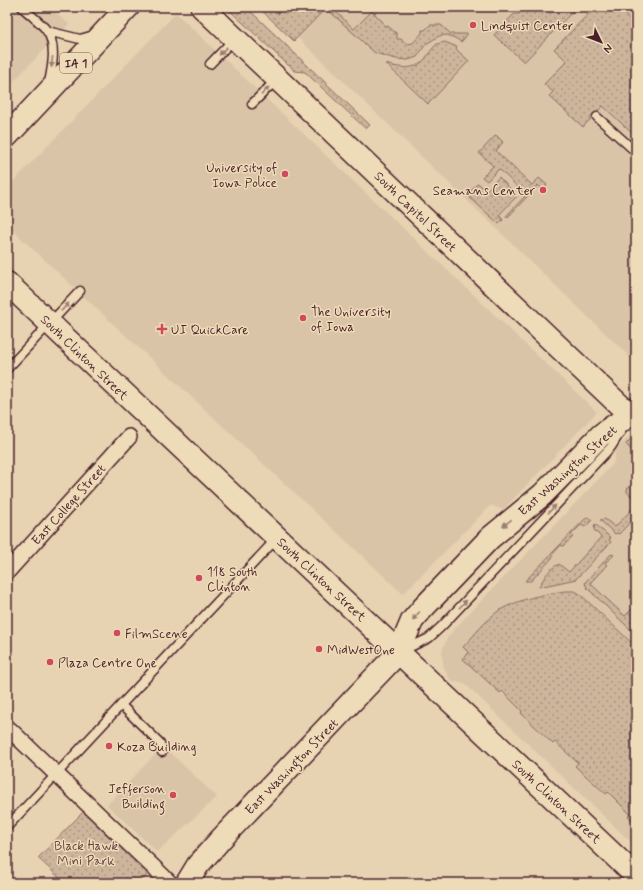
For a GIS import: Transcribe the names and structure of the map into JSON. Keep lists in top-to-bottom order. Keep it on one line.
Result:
{"streets":{"street":["IA 1","South Capitol Street","South Clinton Street","East Washington Street","East College Street"]},"crossings":[["South Capitol Street","East Washington Street"],["South Clinton Street","East Washington Street"]],"parks":["Black Hawk Mini Park"],"places":{"other":["Lindquist Center","University of Iowa Police","Seamans Center","The University of Iowa","118 South Clinton","FilmScene","MidWestOne","Plaza Centre One","Koza Building","Jefferson Building"],"health":["UI QuickCare"]},"north":"bottom right"}
